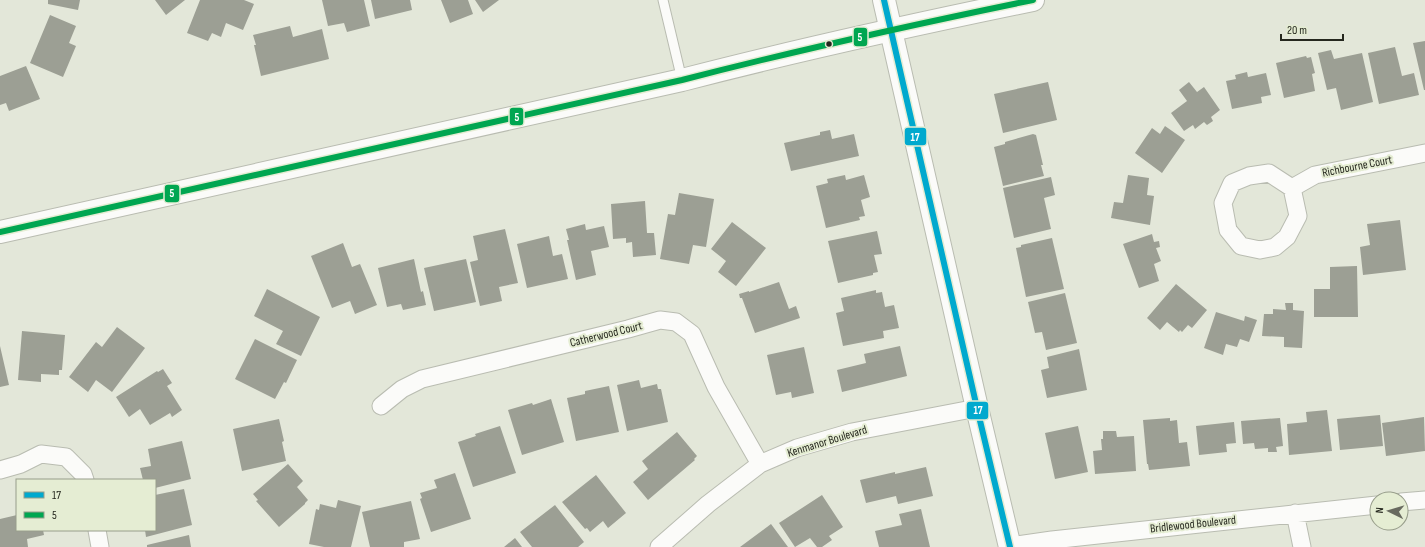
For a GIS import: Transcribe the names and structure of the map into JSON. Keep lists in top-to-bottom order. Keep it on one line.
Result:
{"streets":{"street":["Richbourne Court","Catherwood Court","Kenmanor Boulevard","Bridlewood Boulevard"]},"crossings":[["Catherwood Court","Kenmanor Boulevard"]],"lines":["transit line 17","transit line 5"],"legend":["17","5"],"scale_bar":"20 m","north":"left"}
